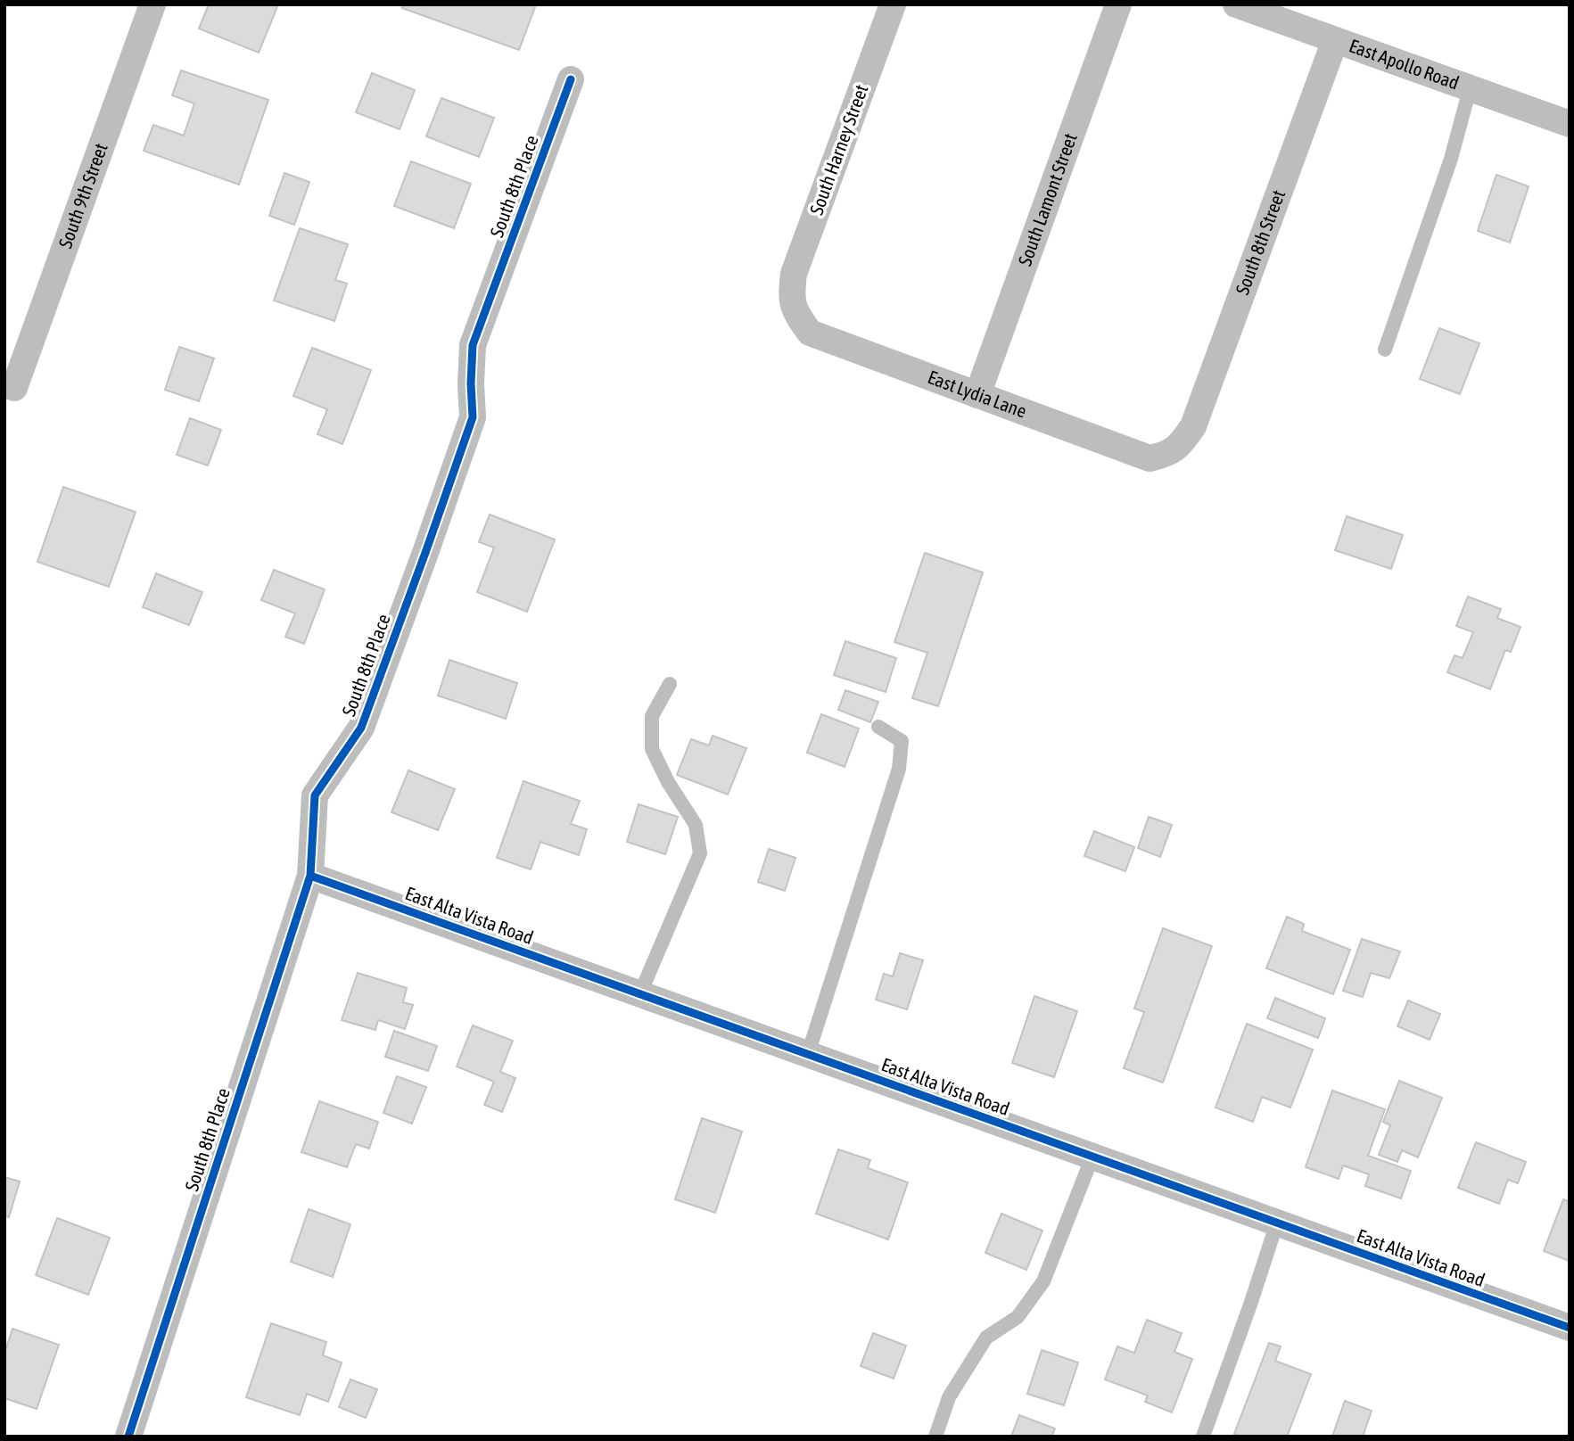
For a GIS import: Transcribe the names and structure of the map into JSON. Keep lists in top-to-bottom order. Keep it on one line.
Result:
{"streets":{"street":["East Apollo Road","South Harney Street","South 8th Place","South 9th Street","South Lamont Street","South 8th Street","East Lydia Lane","East Alta Vista Road"]},"crossings":[["East Apollo Road","South 8th Street"],["South Harney Street","East Lydia Lane"],["South 8th Place","East Alta Vista Road"],["South Lamont Street","East Lydia Lane"],["South 8th Street","East Lydia Lane"]]}
